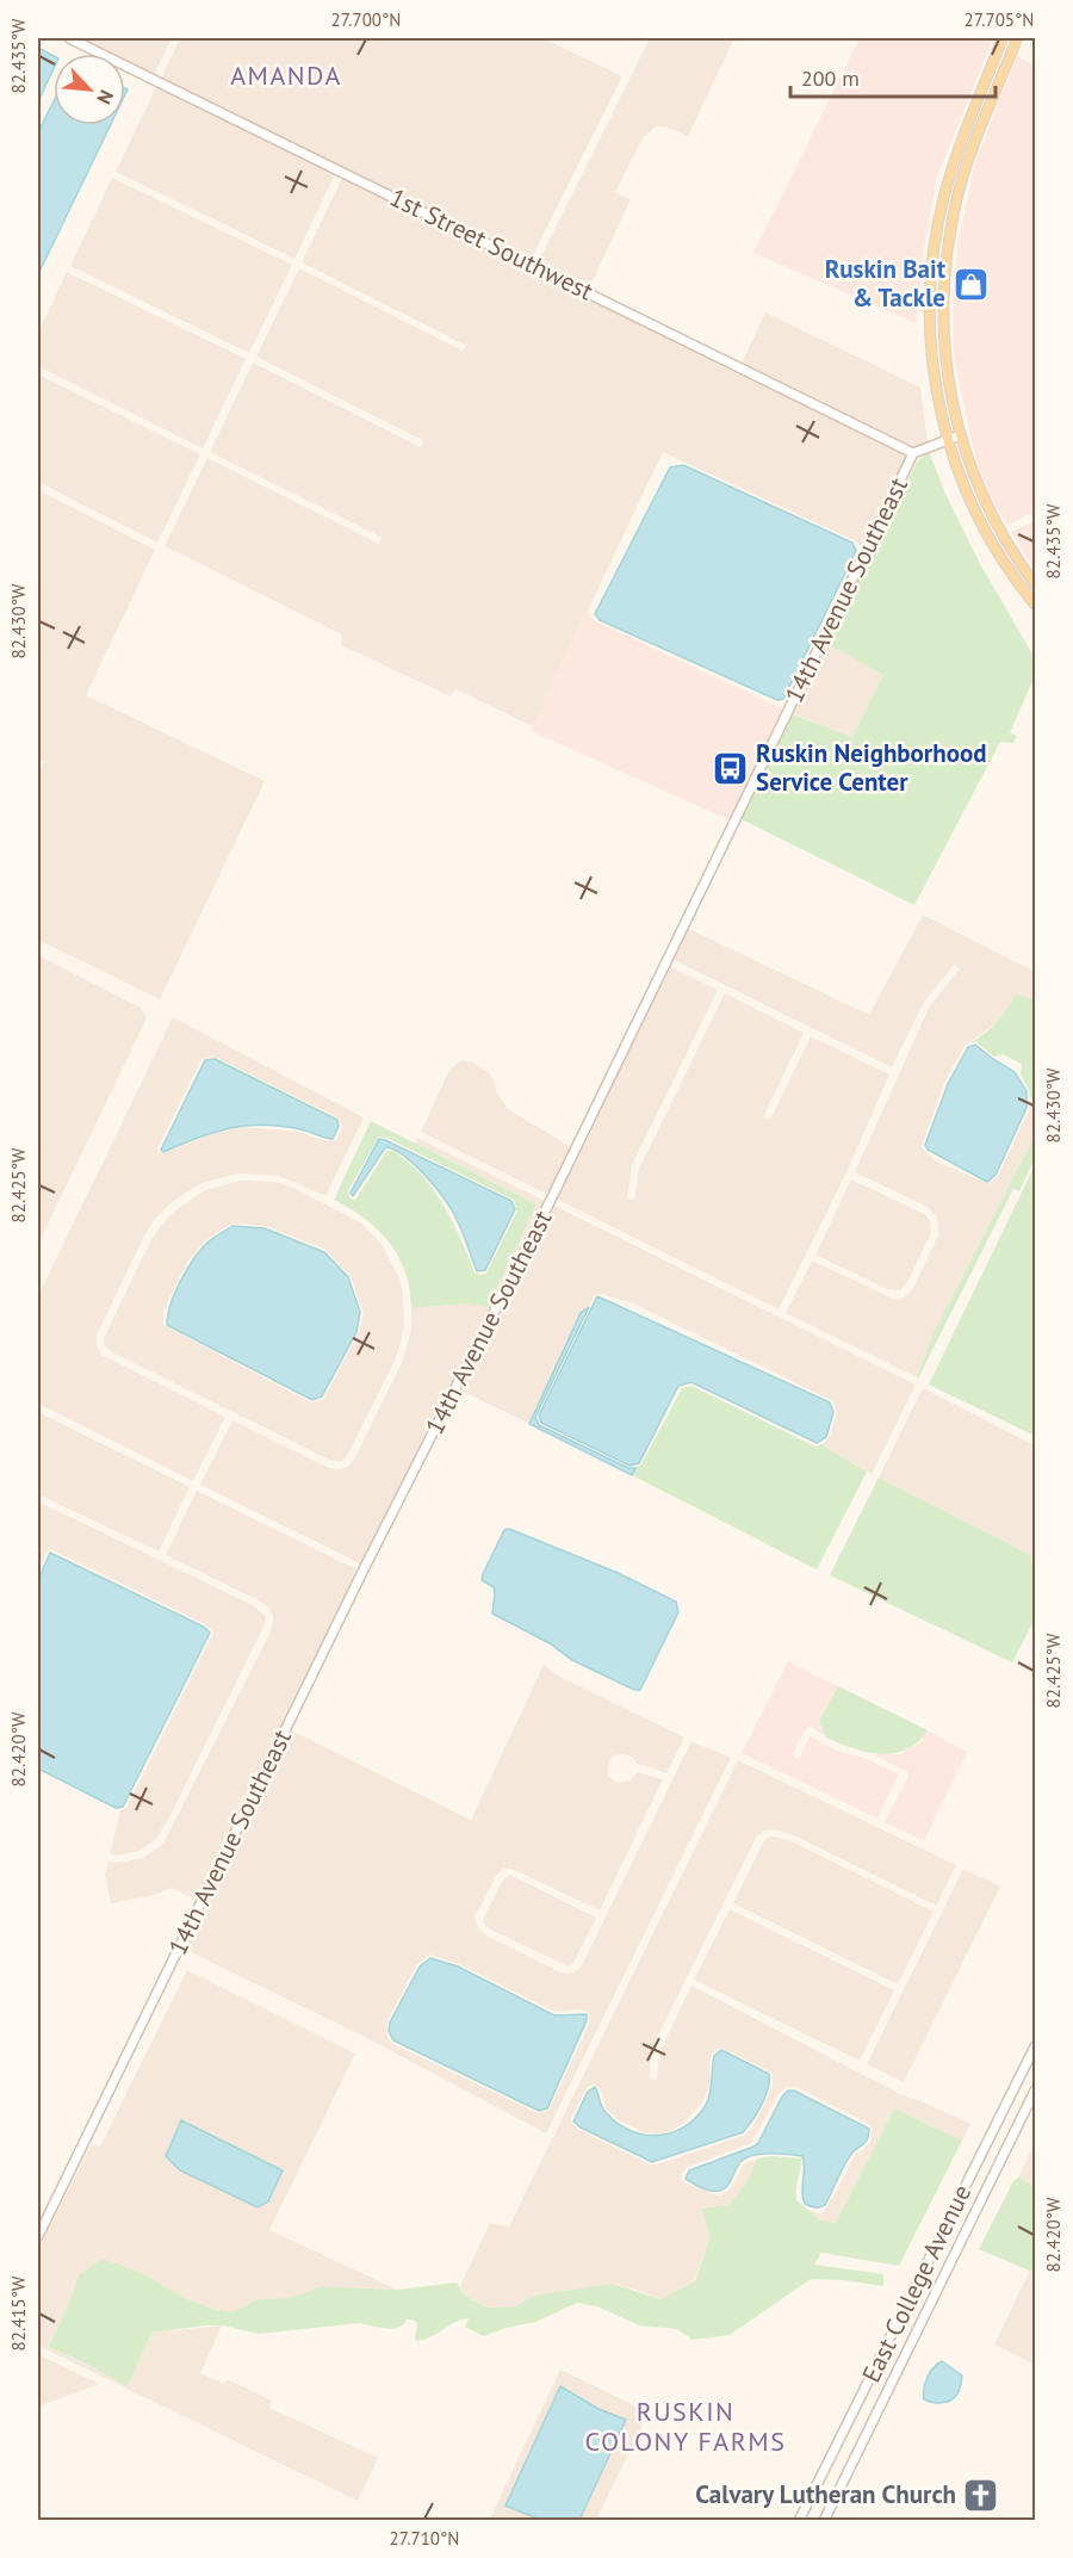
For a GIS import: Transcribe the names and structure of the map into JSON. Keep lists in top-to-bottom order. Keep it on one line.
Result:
{"streets":{"street":["1st Street Southwest","14th Avenue Southeast","East College Avenue"]},"crossings":[["1st Street Southwest","14th Avenue Southeast"]],"districts":["AMANDA","RUSKIN COLONY FARMS"],"places":{"shop":["Ruskin Bait & Tackle"],"bus stop":["Ruskin Neighborhood Service Center"],"church":["Calvary Lutheran Church"]},"scale_bar":"200 m","north":"bottom right","coordinates":["27.700°N","27.705°N","82.435°W","82.430°W","82.425°W","82.420°W","82.415°W","27.710°N"]}
